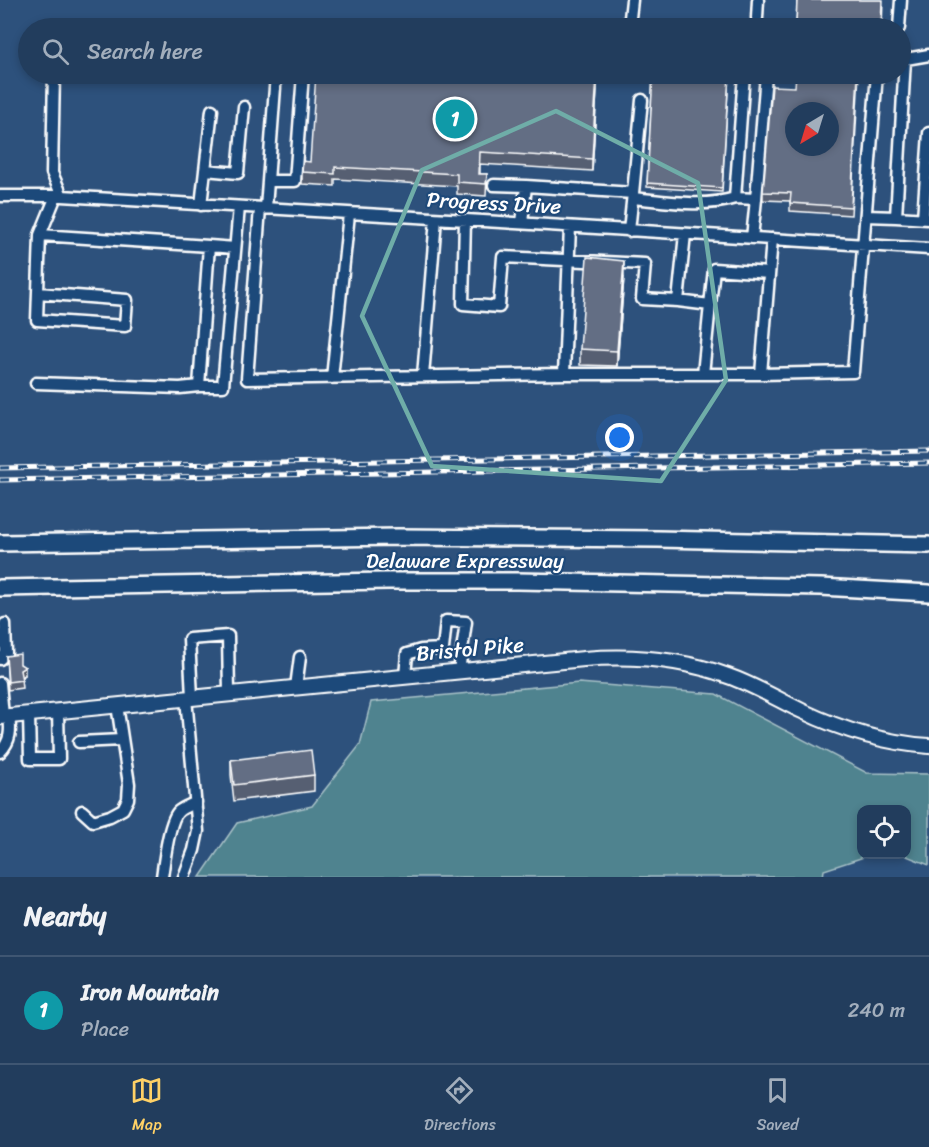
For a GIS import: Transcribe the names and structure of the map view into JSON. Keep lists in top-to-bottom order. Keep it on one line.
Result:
{"streets":{"highway":["Delaware Expressway"],"main road":["Bristol Pike"],"street":["Progress Drive"]},"north":"bottom left","page":{"search":"Search here","pins":"1","heading":"Nearby","list":[{"mark":"1","name":"Iron Mountain","note":"Place","value":"240 m"}],"nav":["Map","Directions","Saved"]}}
